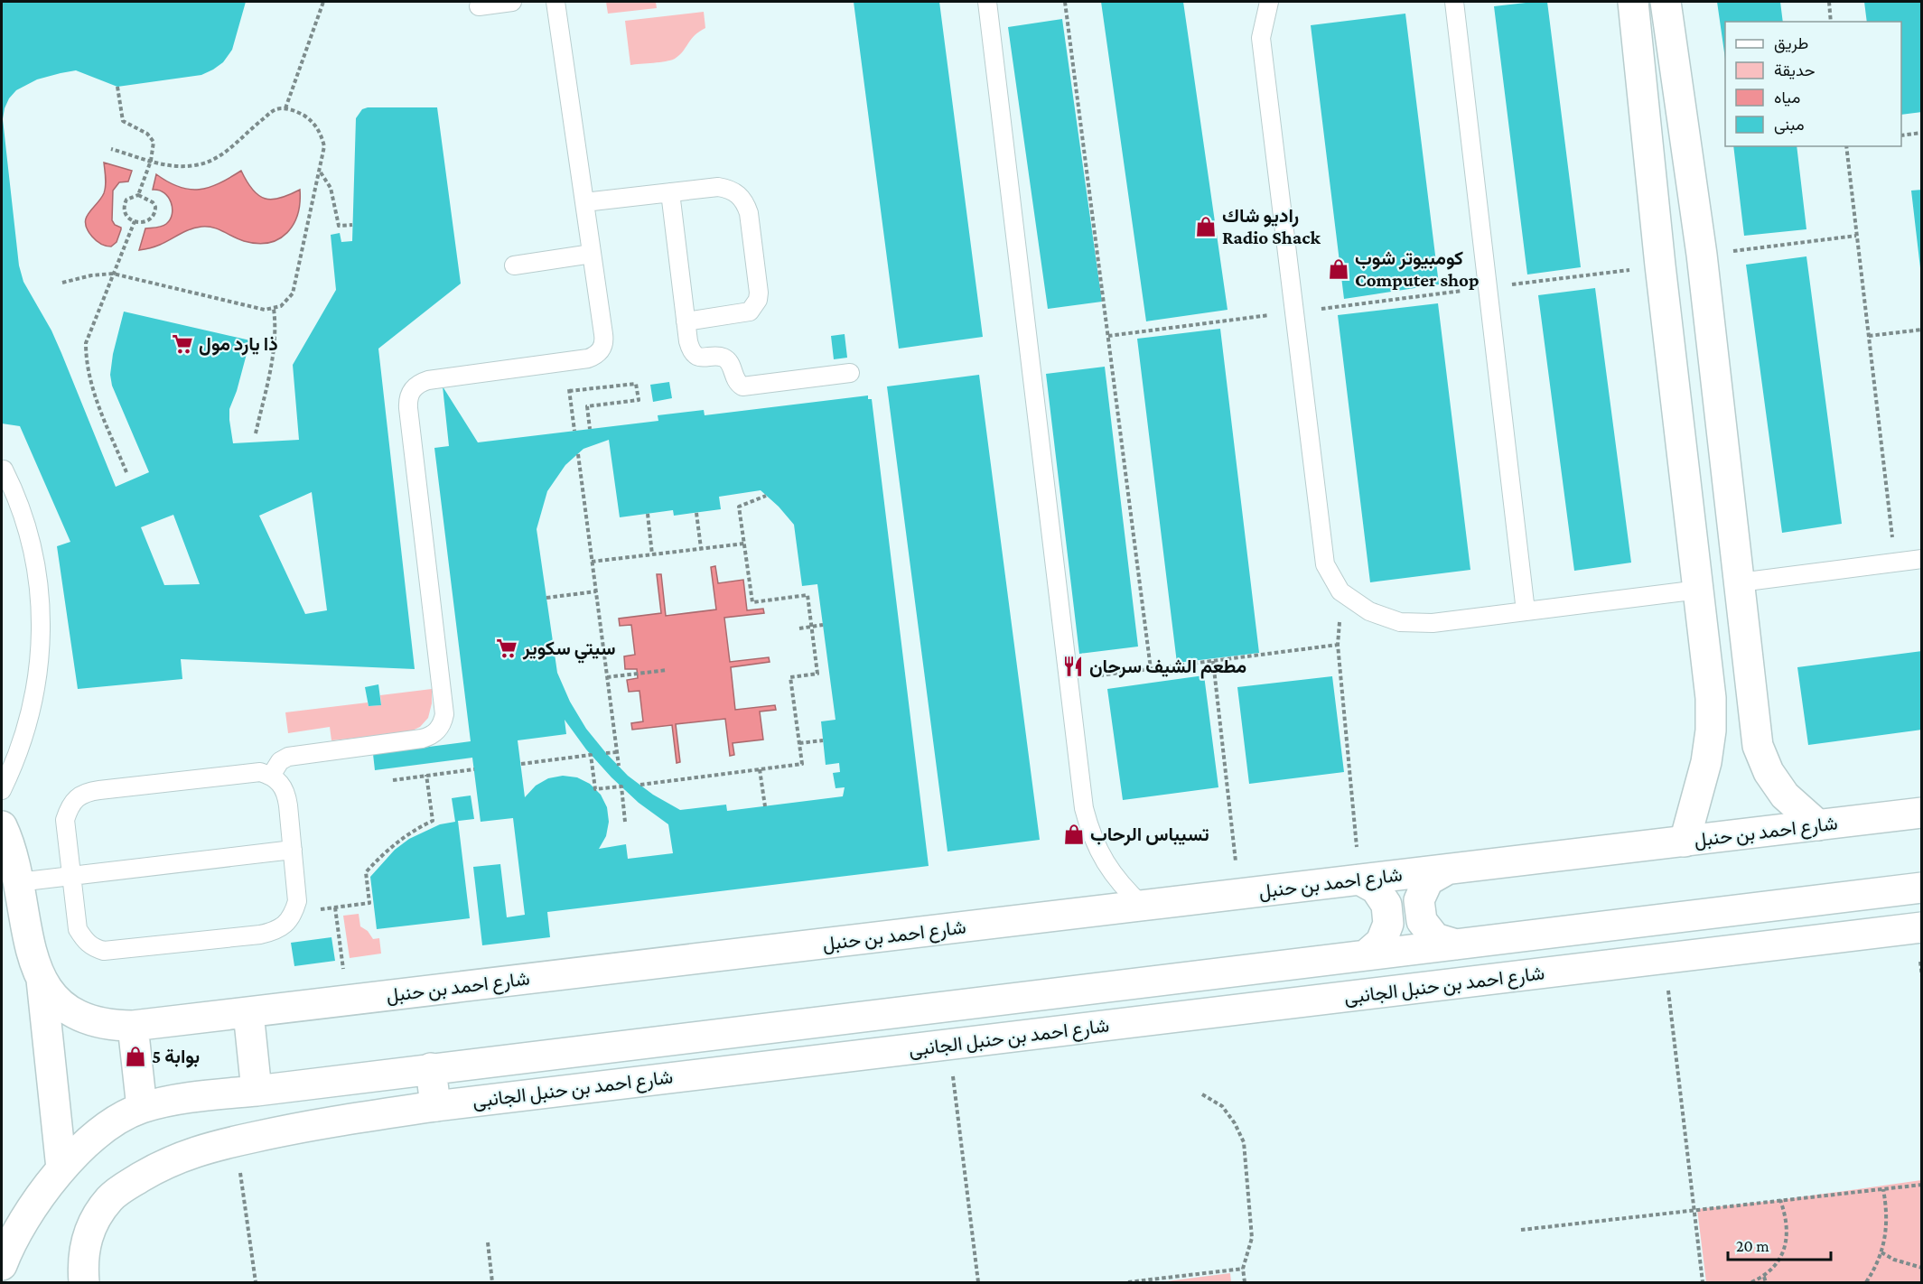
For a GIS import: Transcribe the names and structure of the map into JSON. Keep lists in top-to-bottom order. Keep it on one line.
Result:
{"streets":{"street":["شارع احمد بن حنبل","شارع احمد بن حنبل الجانبى"]},"places":{"shop":["راديو شاك Radio Shack","كومبيوتر شوب Computer shop","تسيباس الرحاب","بوابة 5"],"supermarket":["ذا يارد مول","سيتي سكوير"],"restaurant":["مطعم الشيف سرحان"]},"legend":["طريق","حديقة","مياه","مبنى"],"scale_bar":"20 m"}
